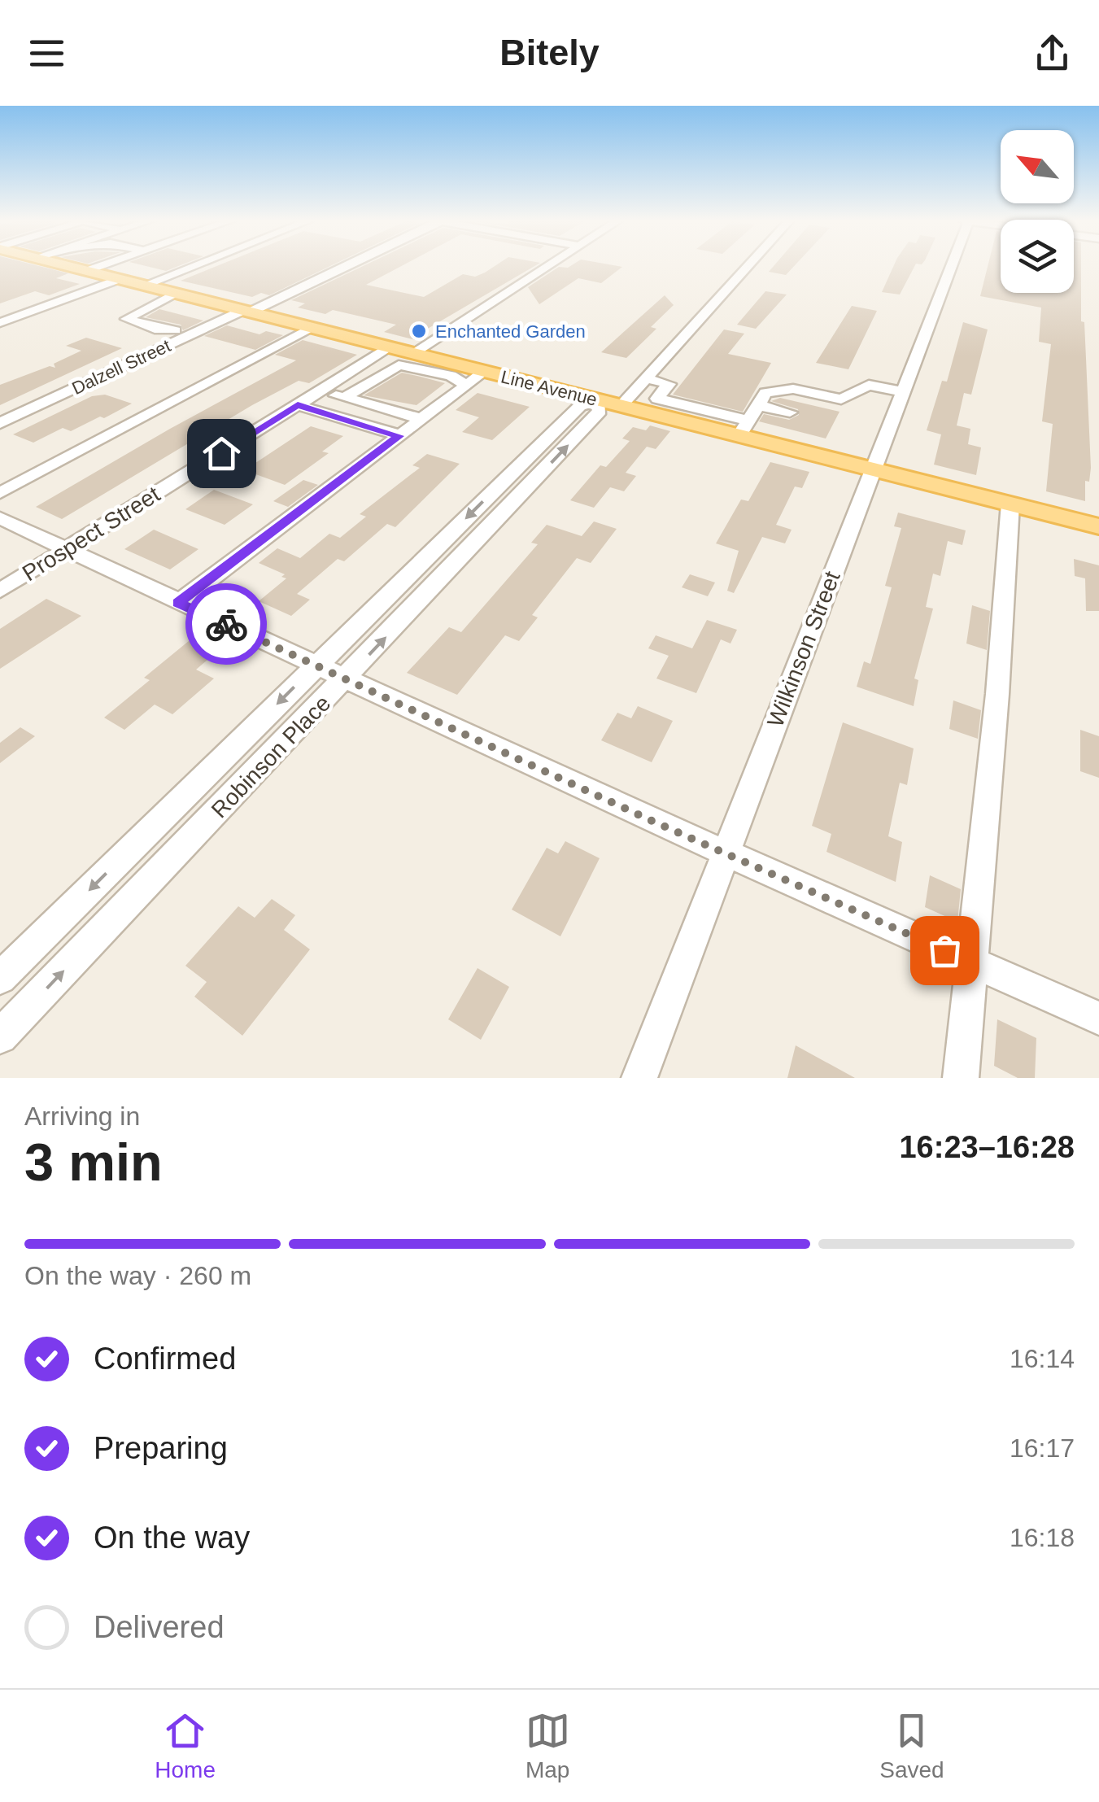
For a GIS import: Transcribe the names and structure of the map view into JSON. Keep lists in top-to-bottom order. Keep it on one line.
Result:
{"streets":{"main road":["Line Avenue"],"street":["Dalzell Street","Prospect Street","Wilkinson Street","Robinson Place"]},"crossings":[["Dalzell Street","Line Avenue"],["Line Avenue","Prospect Street"],["Line Avenue","Wilkinson Street"],["Line Avenue","Robinson Place"]],"places":["Enchanted Garden"],"north":"top left","page":{"header":"Bitely","heading":["3 min","Arriving in","16:23–16:28"],"bar":"On the way · 260 m","list":[["Confirmed","16:14"],["Preparing","16:17"],["On the way","16:18"],"Delivered"],"tabs":["Home","Map","Saved"]}}
